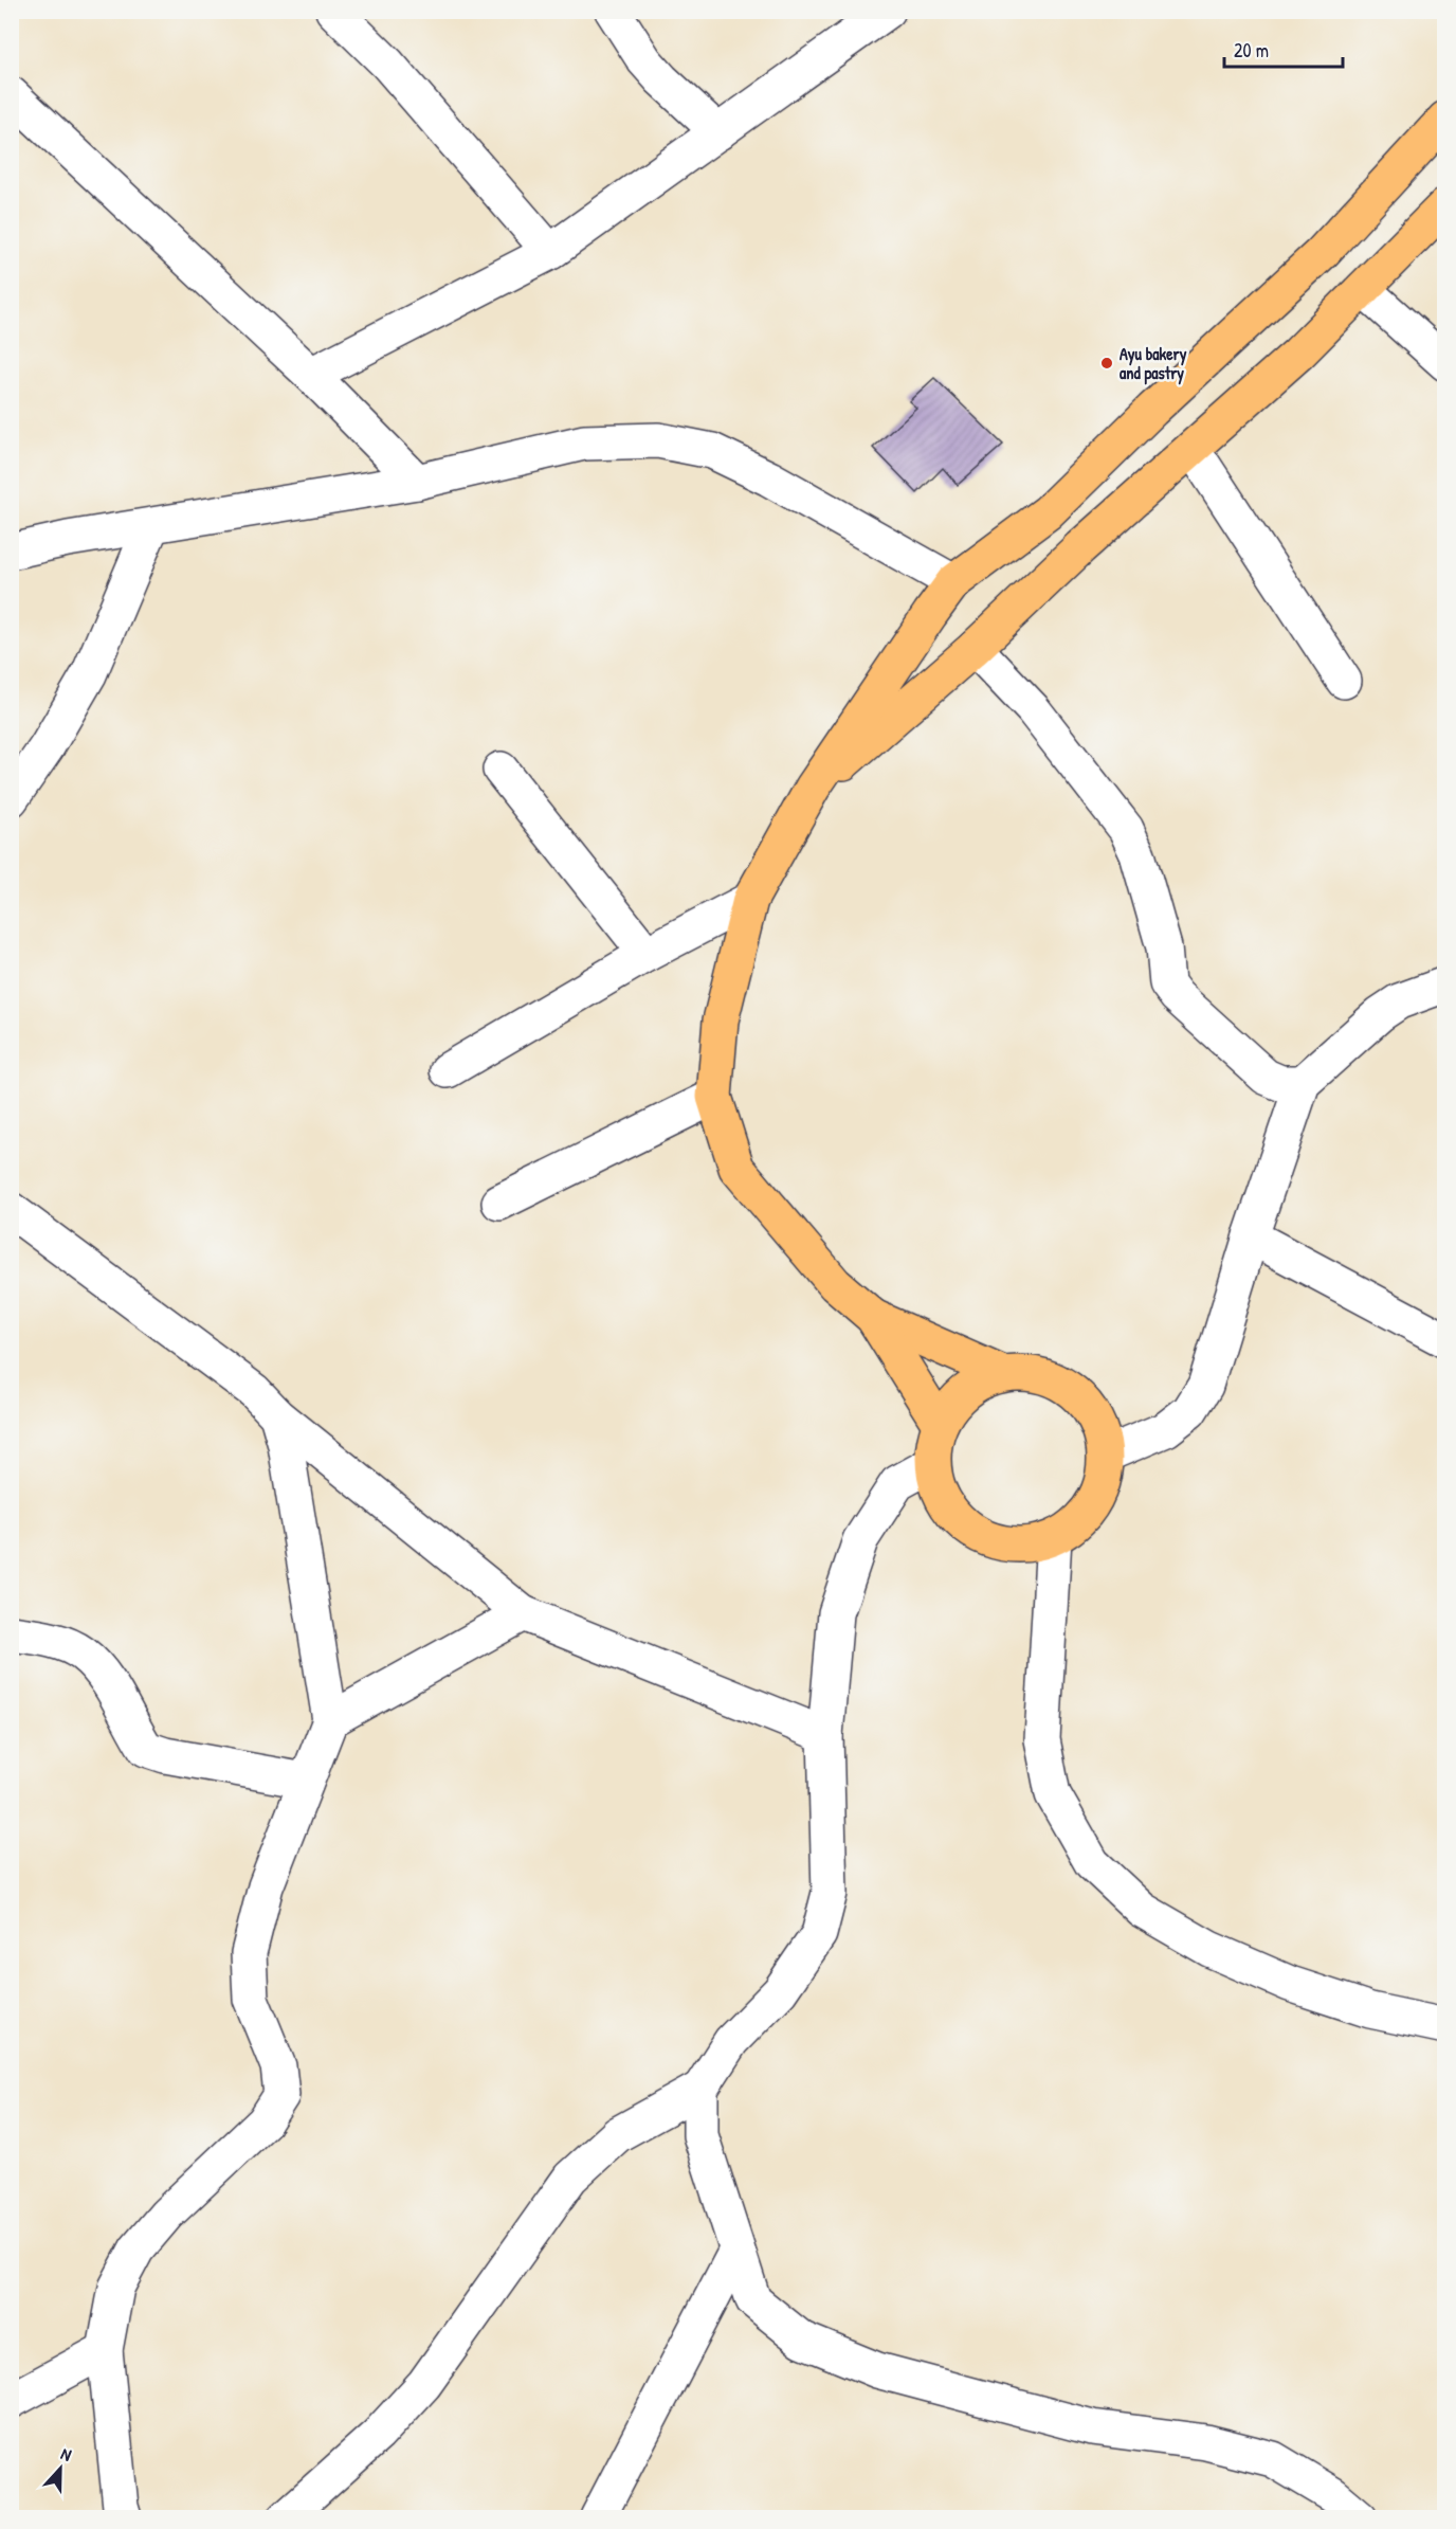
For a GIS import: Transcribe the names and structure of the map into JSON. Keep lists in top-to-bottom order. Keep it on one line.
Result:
{"places":["Ayu bakery and pastry"],"scale_bar":"20 m","north":"top"}
